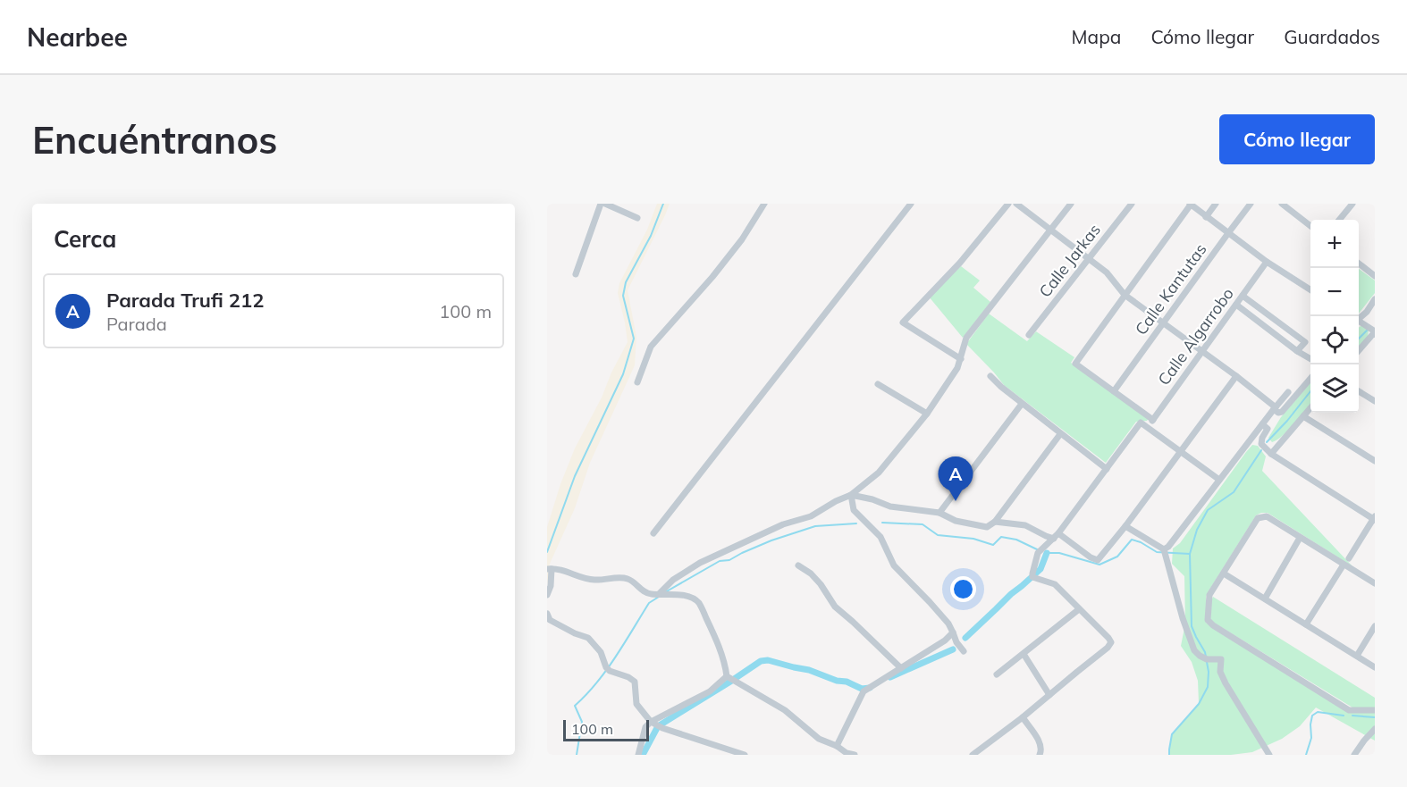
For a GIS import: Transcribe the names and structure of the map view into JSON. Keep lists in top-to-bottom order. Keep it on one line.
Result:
{"streets":{"street":["Calle Jarkas","Calle Kantutas","Calle Algarrobo"]},"scale_bar":"100 m","page":{"header":"Nearbee","nav":["Mapa","Cómo llegar","Guardados"],"buttons":"Cómo llegar","title":"Encuéntranos","heading":"Cerca","map_buttons":["+","−"],"list":[{"mark":"A","name":"Parada Trufi 212","note":"Parada","value":"100 m"}],"pins":"A","scale":"100 m"}}
